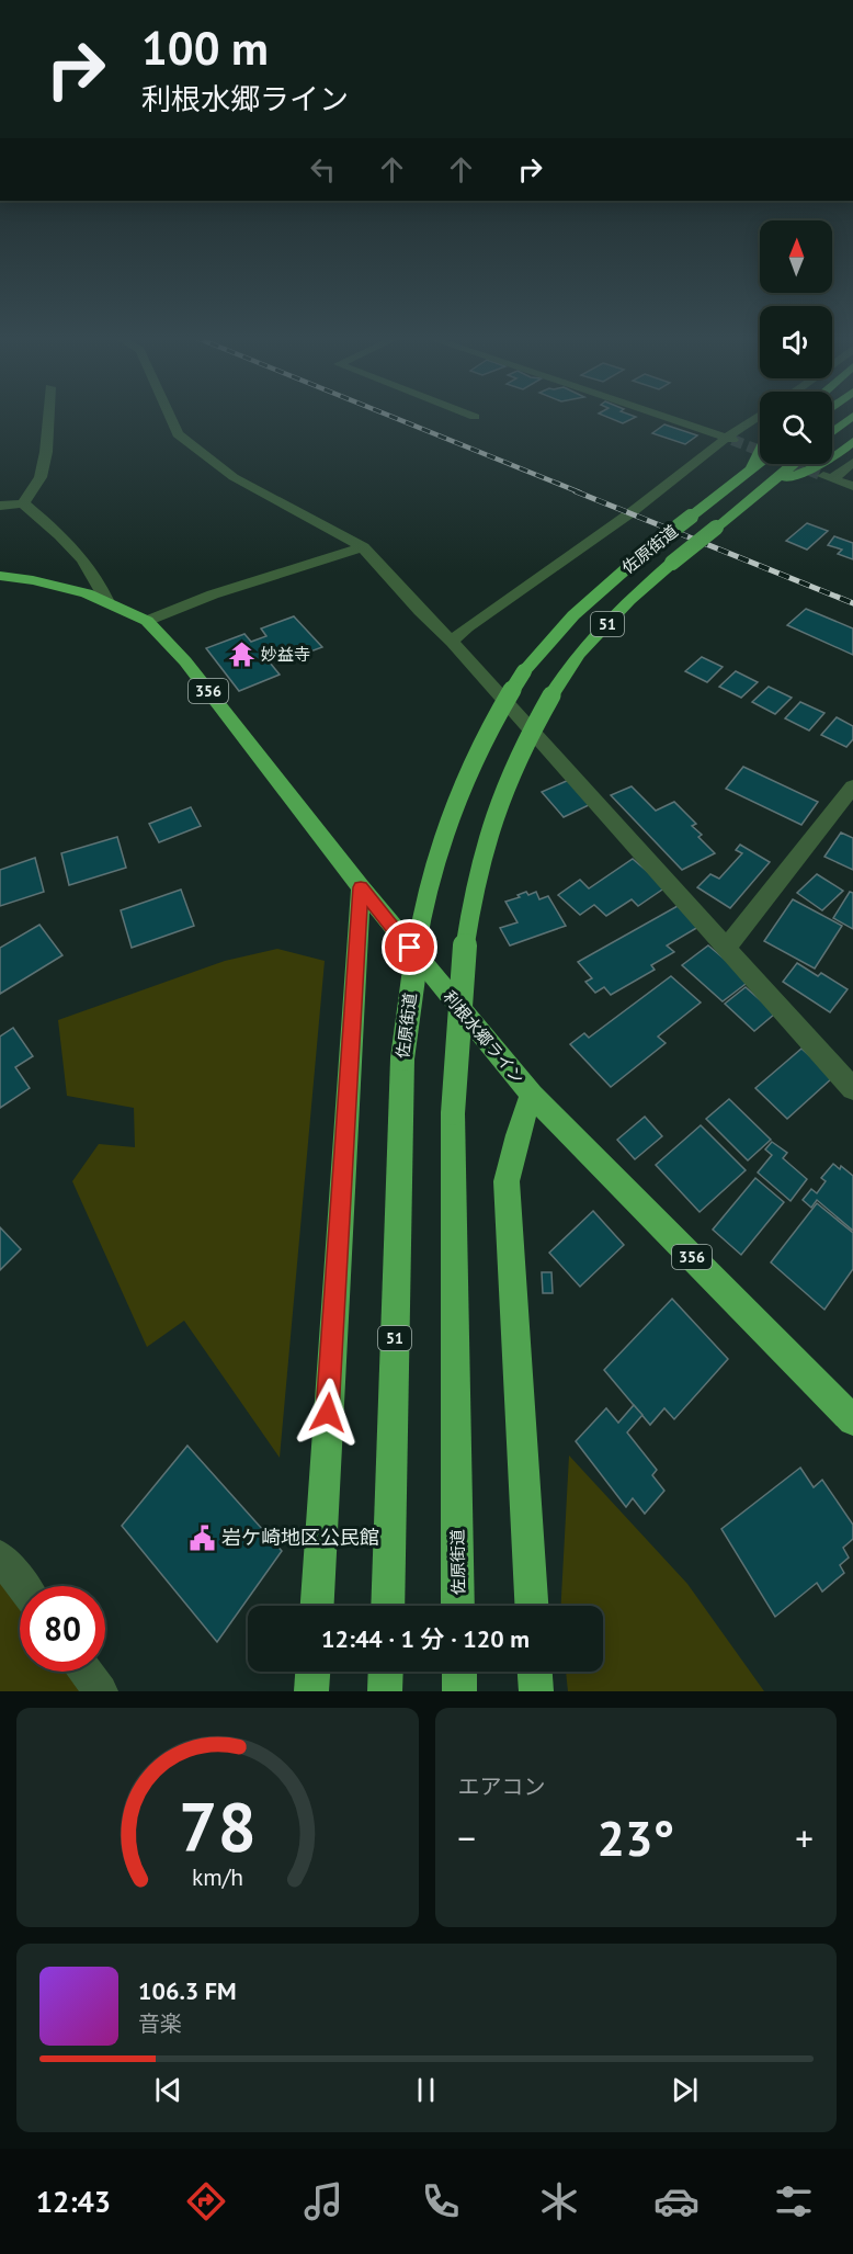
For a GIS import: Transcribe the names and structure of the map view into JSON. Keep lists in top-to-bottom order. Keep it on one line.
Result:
{"streets":{"highway":["佐原街道","51","356","利根水郷ライン"]},"places":{"temple":["妙益寺"],"public building":["岩ケ崎地区公民館"]},"north":"top","page":{"turn":["100 m","利根水郷ライン"],"limit":"80","trip":"12:44 · 1 分 · 120 m","tile":"エアコン","heat":["−","23°","+"],"song":["106.3 FM","音楽"],"tabs":"12:43","gauge":["78","km/h"]}}
